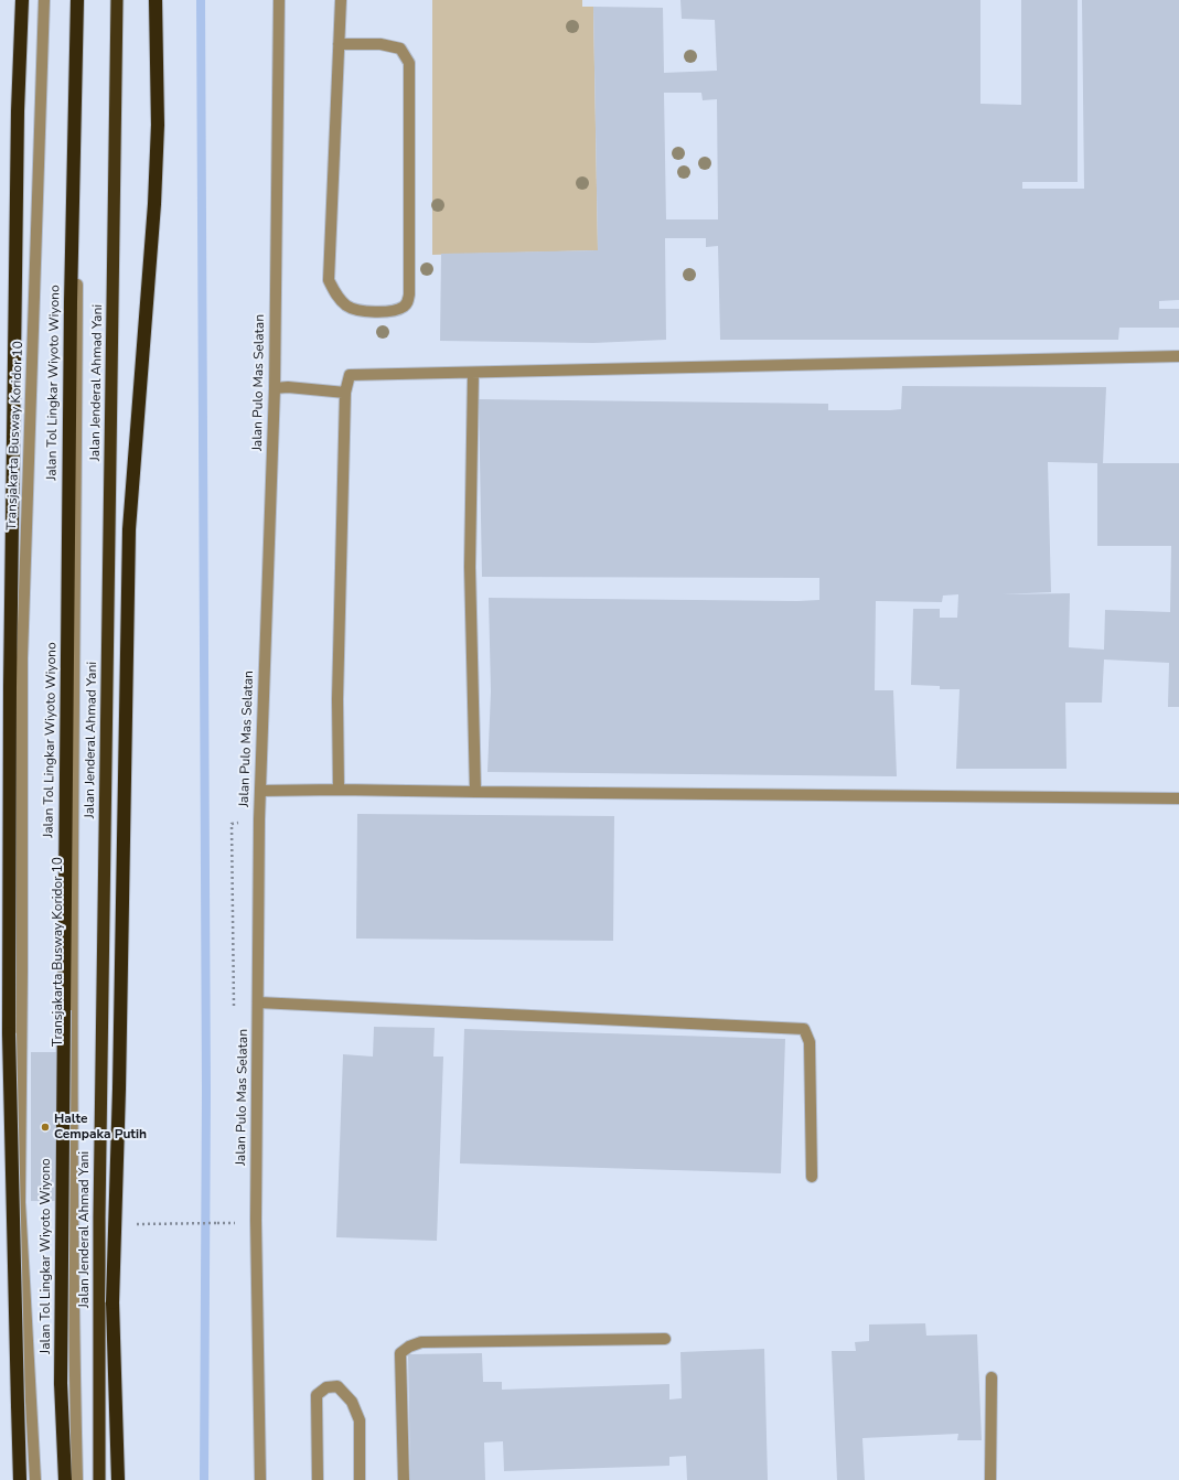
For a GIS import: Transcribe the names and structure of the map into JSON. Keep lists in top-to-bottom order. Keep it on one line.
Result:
{"streets":{"highway":["Jalan Tol Lingkar Wiyoto Wiyono","Jalan Jenderal Ahmad Yani"],"street":["Jalan Pulo Mas Selatan","Transjakarta Busway Koridor 10"]},"crossings":[["Jalan Tol Lingkar Wiyoto Wiyono","Transjakarta Busway Koridor 10"]],"places":["Halte Cempaka Putih"]}
